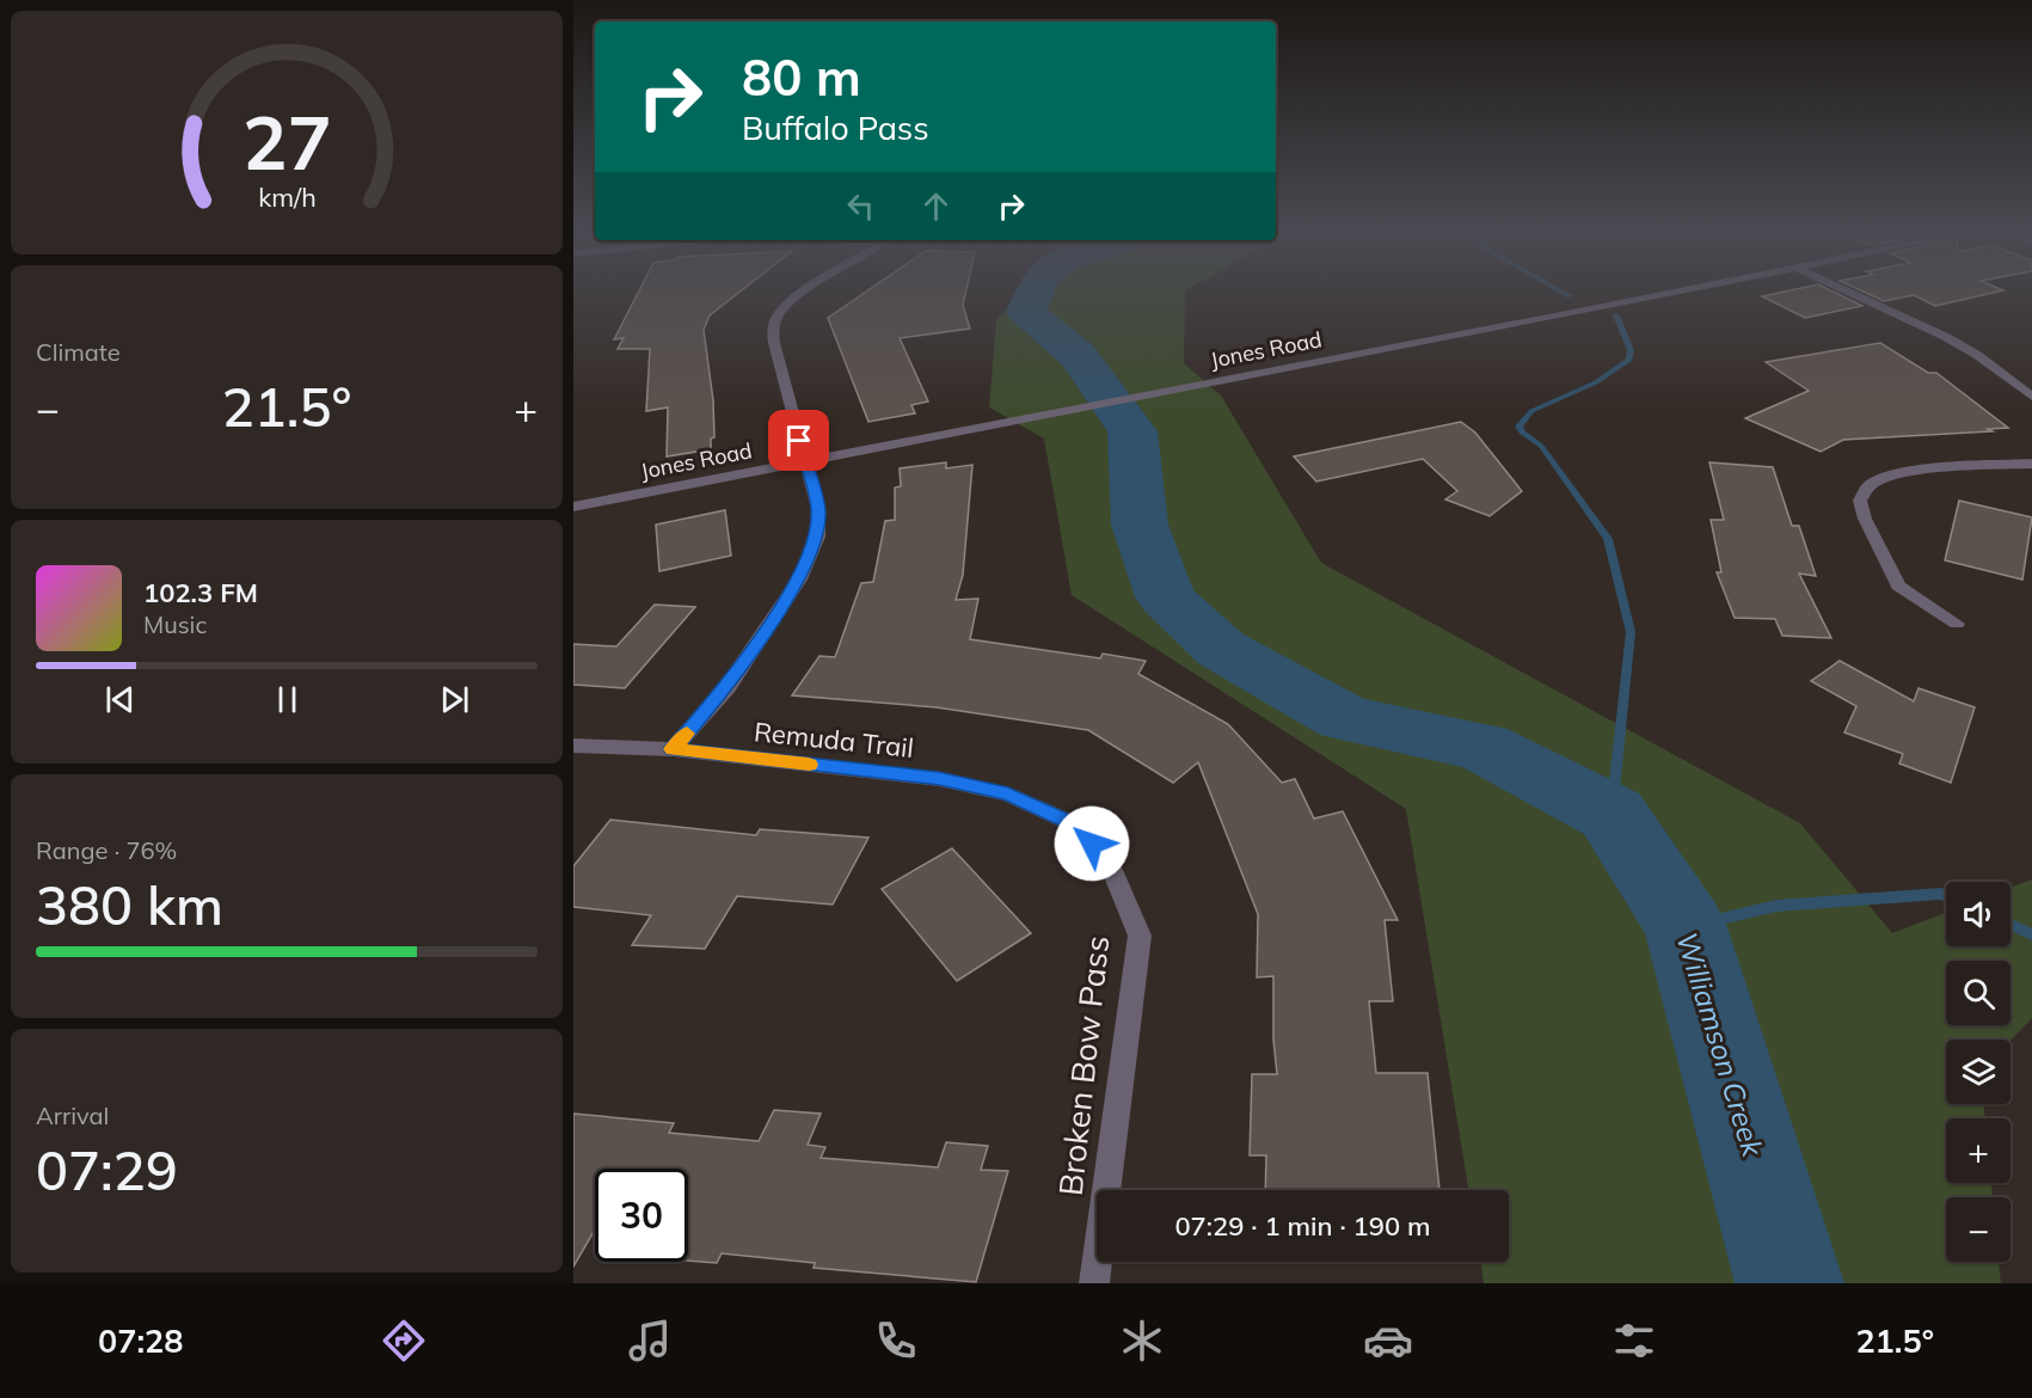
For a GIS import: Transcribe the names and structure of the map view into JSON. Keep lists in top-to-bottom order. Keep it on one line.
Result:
{"streets":{"street":["Jones Road","Remuda Trail","Broken Bow Pass"]},"crossings":[["Remuda Trail","Broken Bow Pass"]],"water":["Williamson Creek"],"page":{"turn":["80 m","Buffalo Pass"],"tile":["Climate",["Range · 76%","380 km"],["Arrival","07:29"]],"heat":["−","21.5°","+"],"song":["102.3 FM","Music"],"map_buttons":["+","−"],"limit":"30","trip":"07:29 · 1 min · 190 m","tabs":["07:28","21.5°"],"gauge":["27","km/h"]}}
